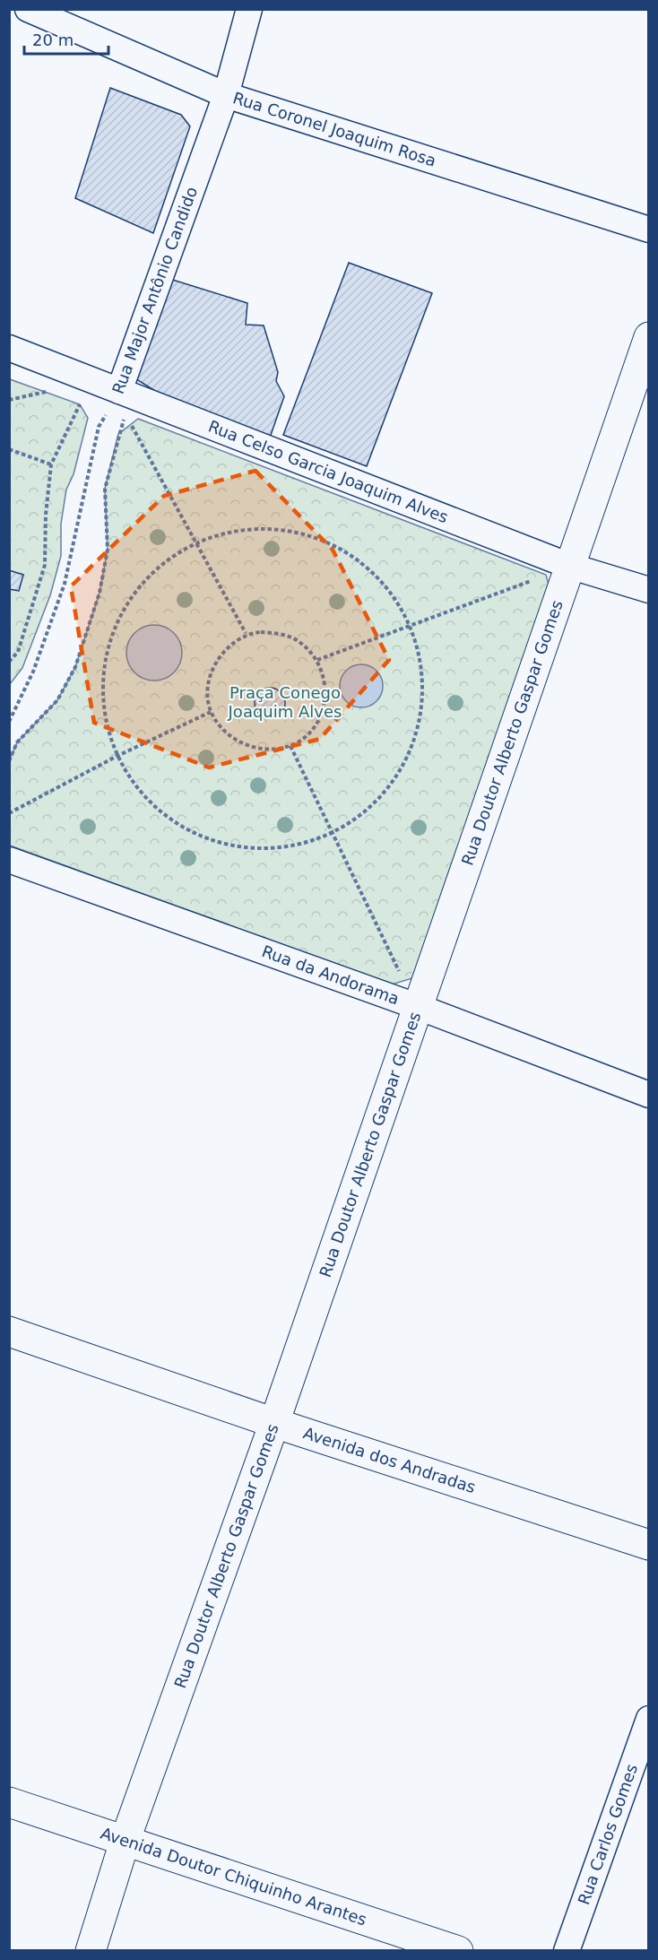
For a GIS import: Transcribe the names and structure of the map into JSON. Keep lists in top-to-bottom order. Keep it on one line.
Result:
{"streets":{"main road":["Rua Doutor Alberto Gaspar Gomes","Avenida dos Andradas","Avenida Doutor Chiquinho Arantes"],"street":["Rua Coronel Joaquim Rosa","Rua Major Antônio Candido","Rua Celso Garcia Joaquim Alves","Rua da Andorama","Rua Carlos Gomes"]},"crossings":[["Rua Coronel Joaquim Rosa","Rua Major Antônio Candido"],["Rua Major Antônio Candido","Rua Celso Garcia Joaquim Alves"],["Rua Celso Garcia Joaquim Alves","Rua Doutor Alberto Gaspar Gomes"],["Rua Doutor Alberto Gaspar Gomes","Rua da Andorama"],["Rua Doutor Alberto Gaspar Gomes","Avenida dos Andradas"],["Rua Doutor Alberto Gaspar Gomes","Avenida Doutor Chiquinho Arantes"]],"parks":["Praça Conego Joaquim Alves"],"scale_bar":"20 m"}
